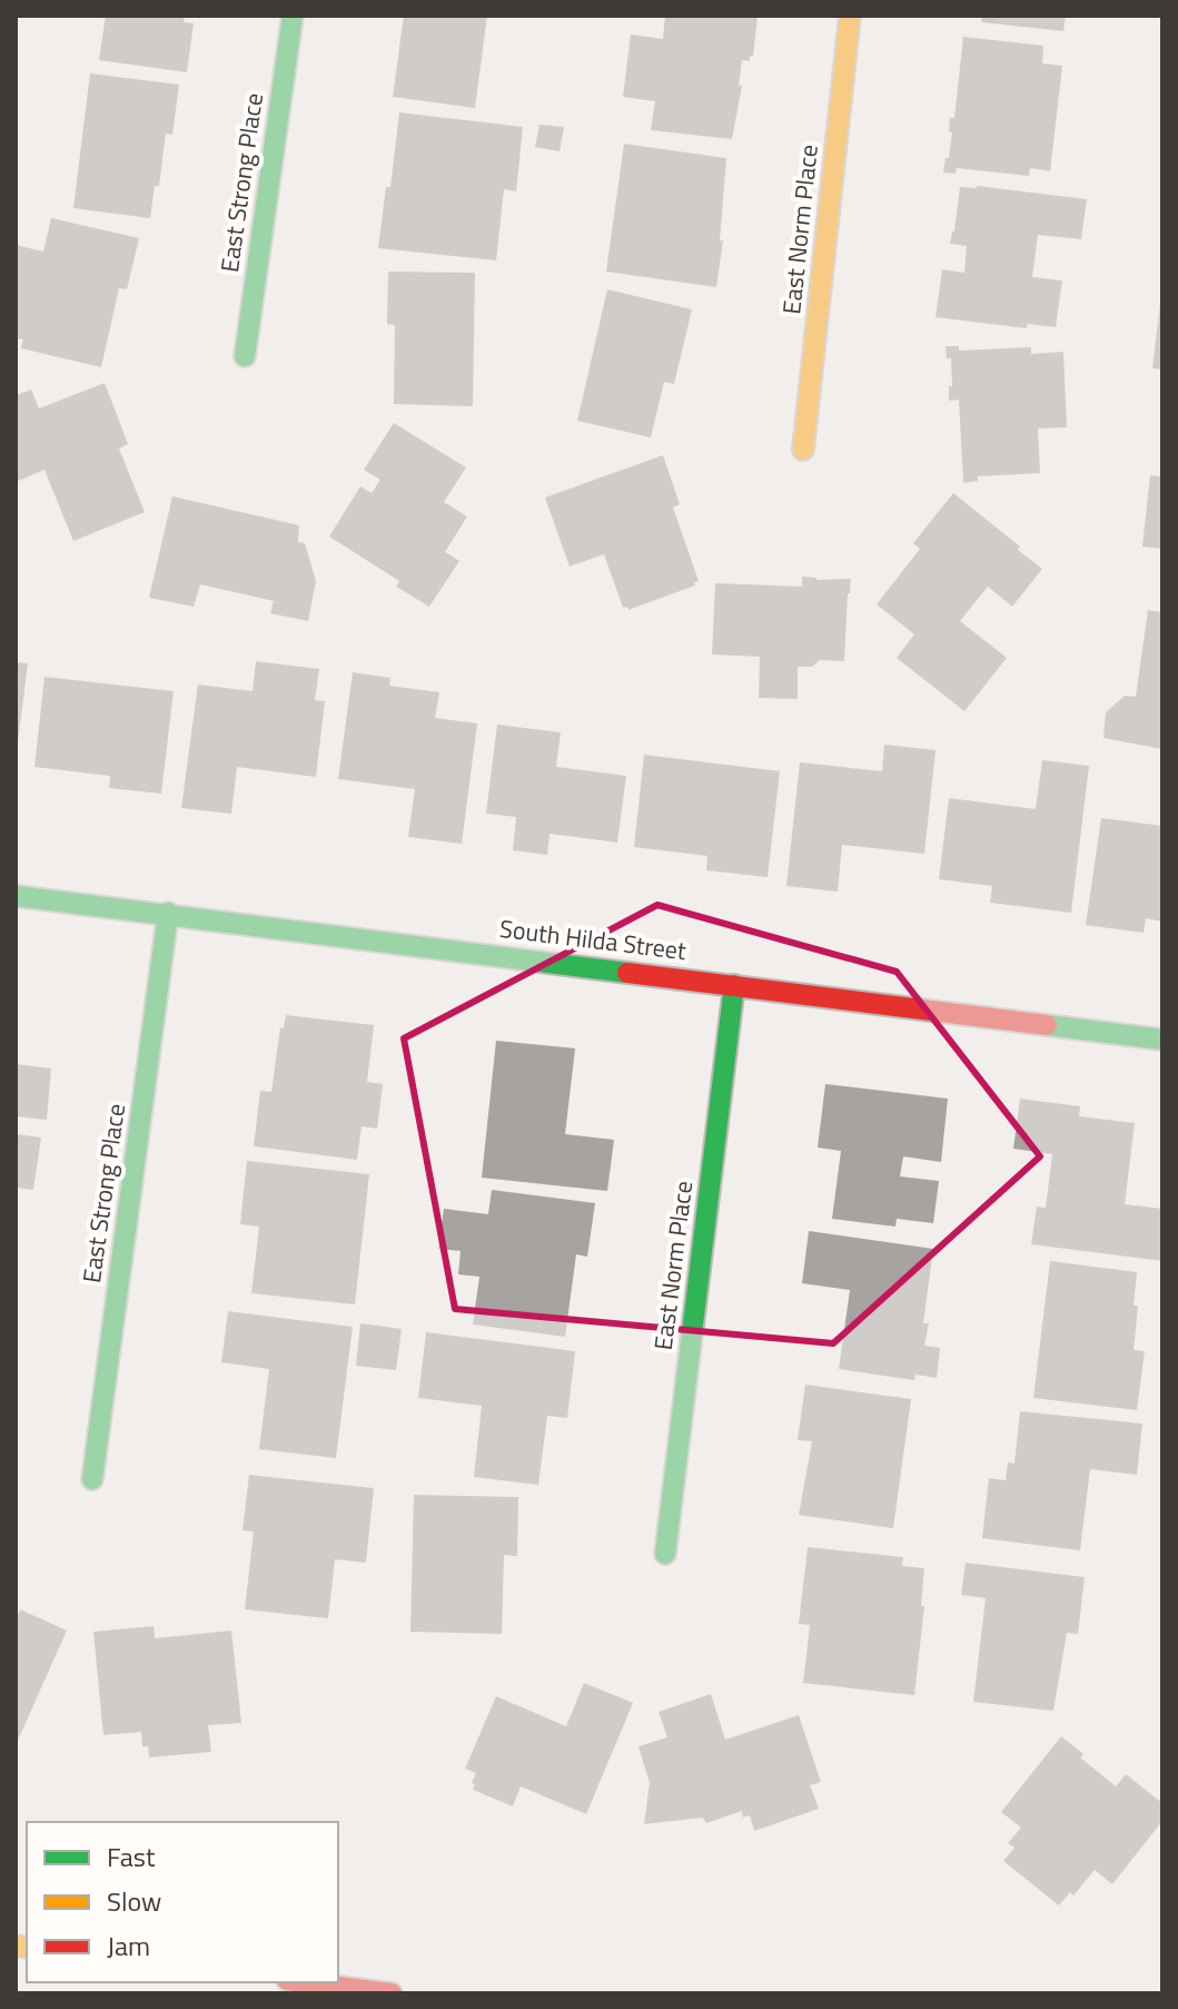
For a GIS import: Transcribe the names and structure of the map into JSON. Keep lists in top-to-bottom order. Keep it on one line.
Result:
{"streets":{"main road":["East Strong Place","East Norm Place","South Hilda Street"]},"crossings":[["East Strong Place","South Hilda Street"],["East Norm Place","South Hilda Street"]],"legend":["Fast","Slow","Jam"]}
